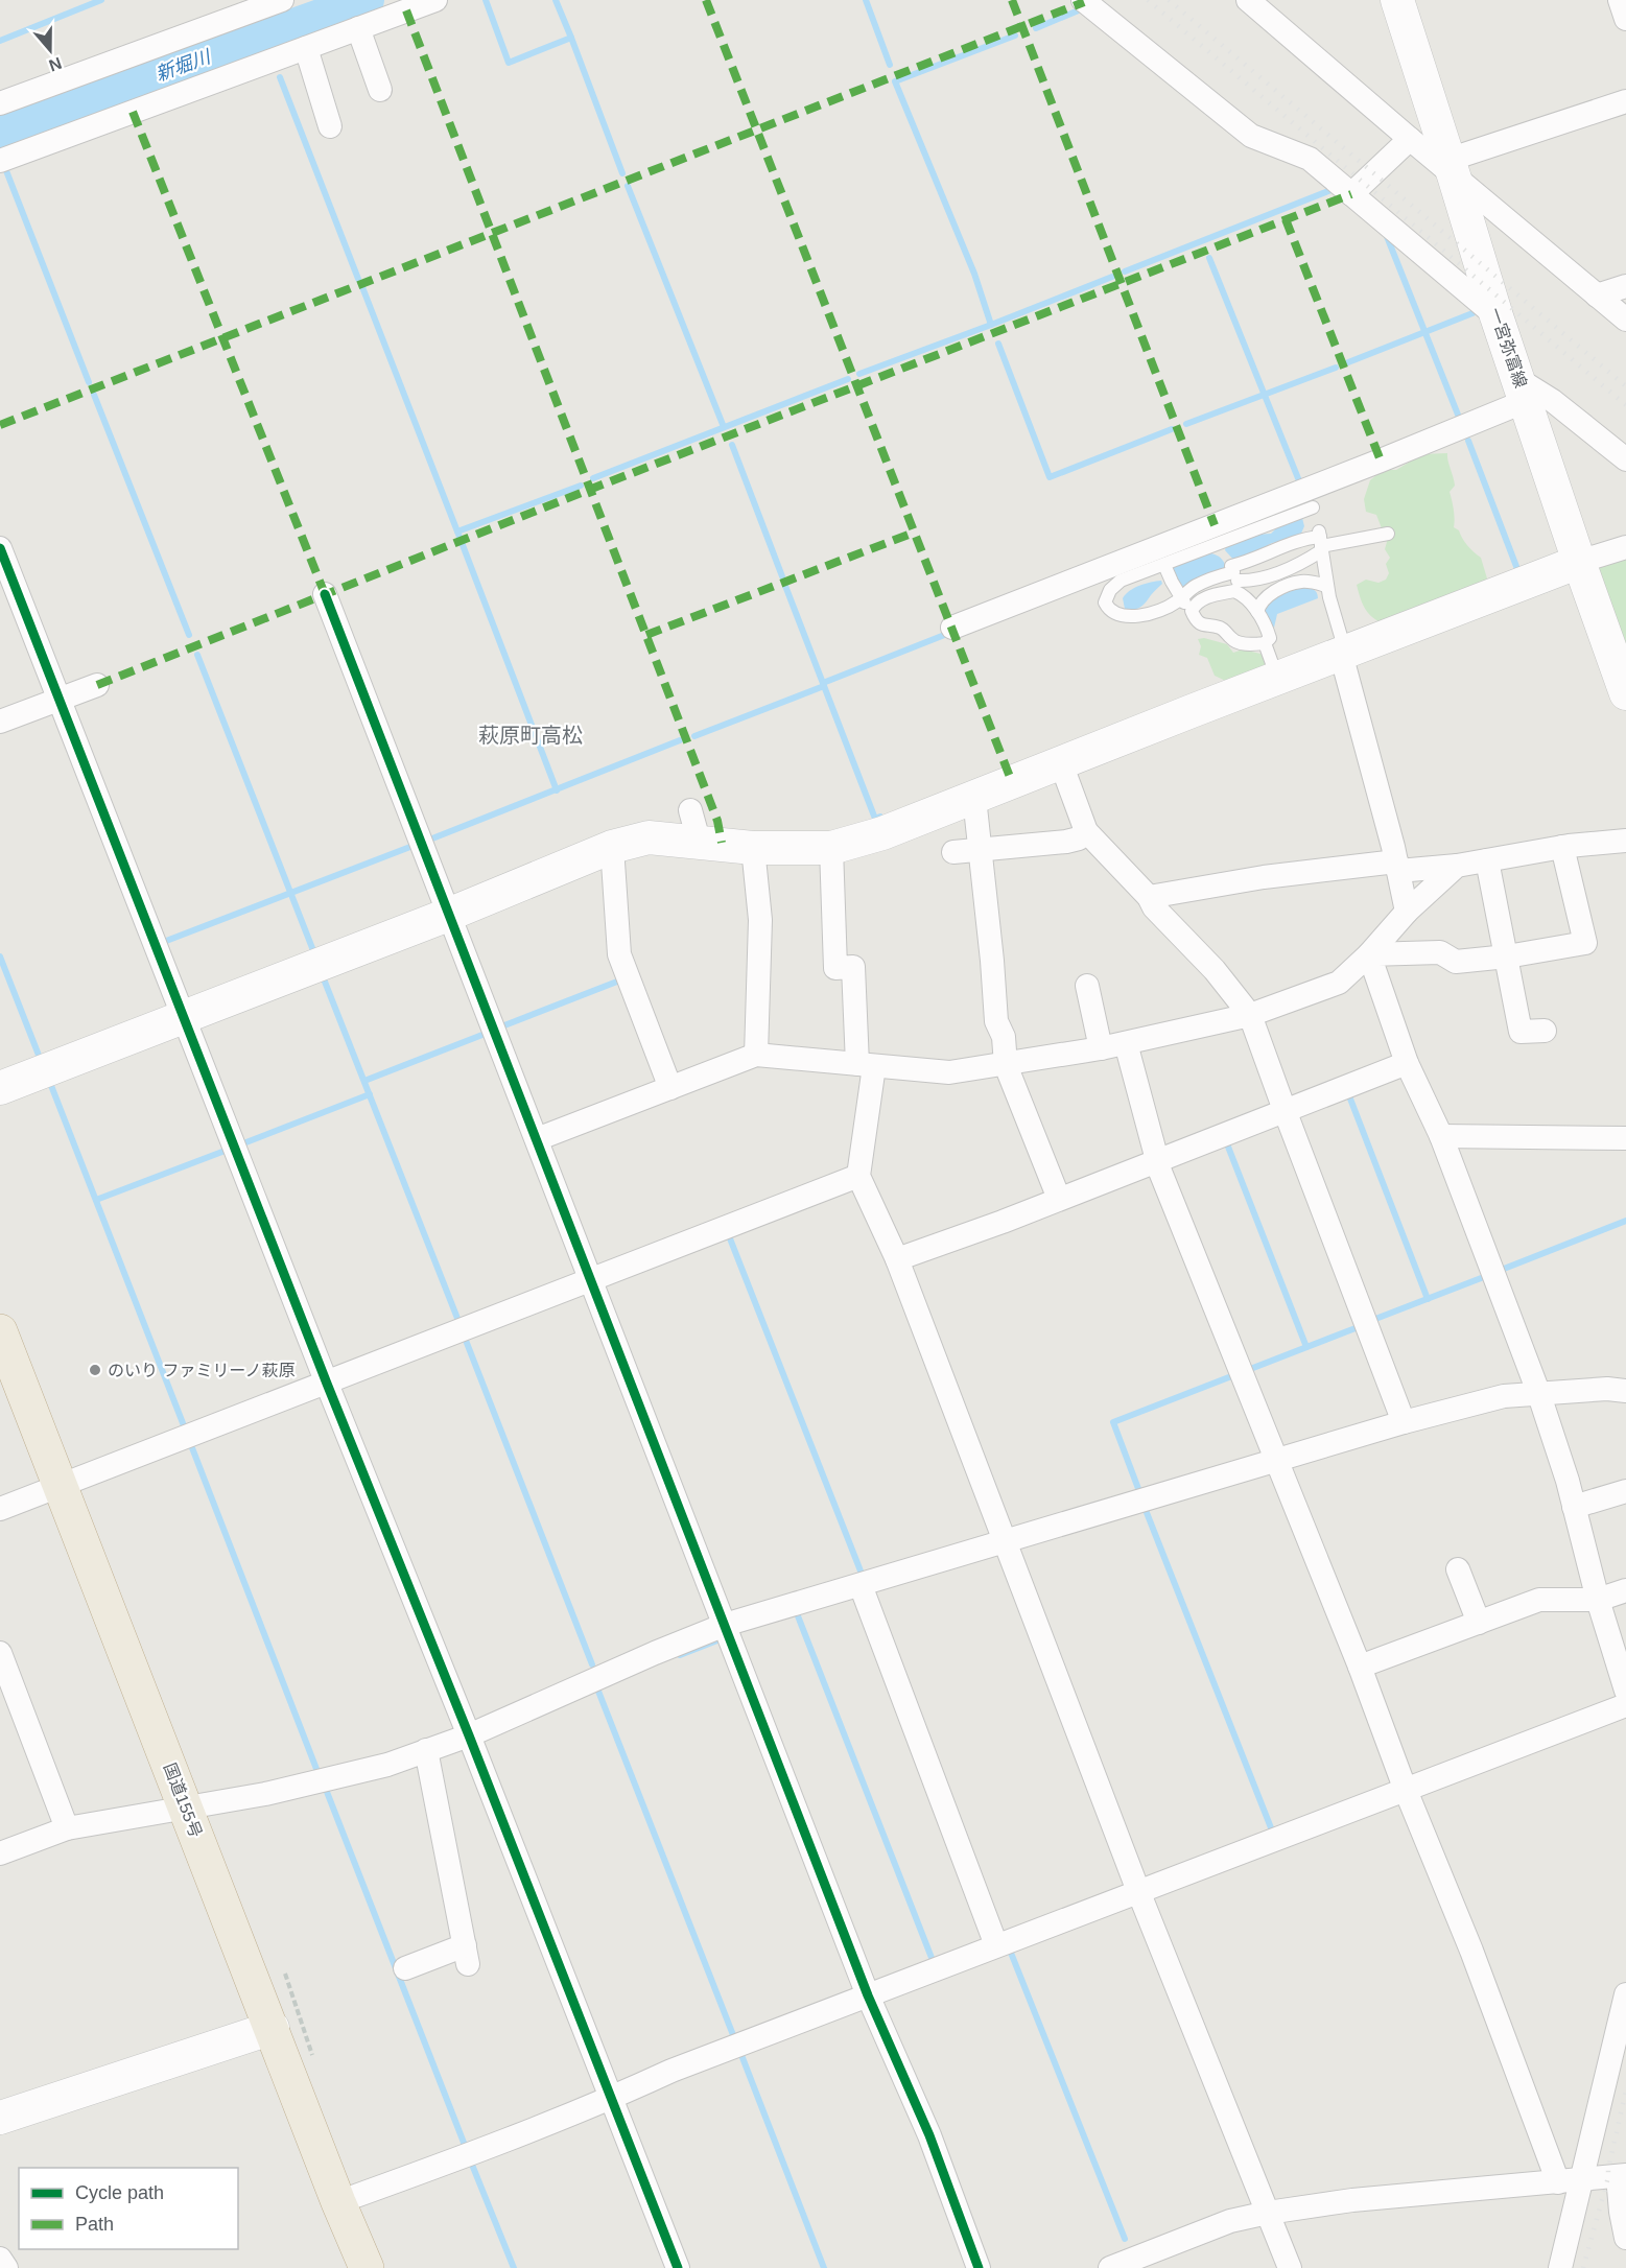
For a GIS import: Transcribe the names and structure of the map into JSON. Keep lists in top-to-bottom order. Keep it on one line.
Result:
{"streets":{"highway":["国道155号"],"street":["一宮弥富線"]},"districts":["萩原町高松"],"water":["新堀川"],"places":["のいり ファミリーノ萩原"],"legend":["Cycle path","Path"],"north":"bottom"}
